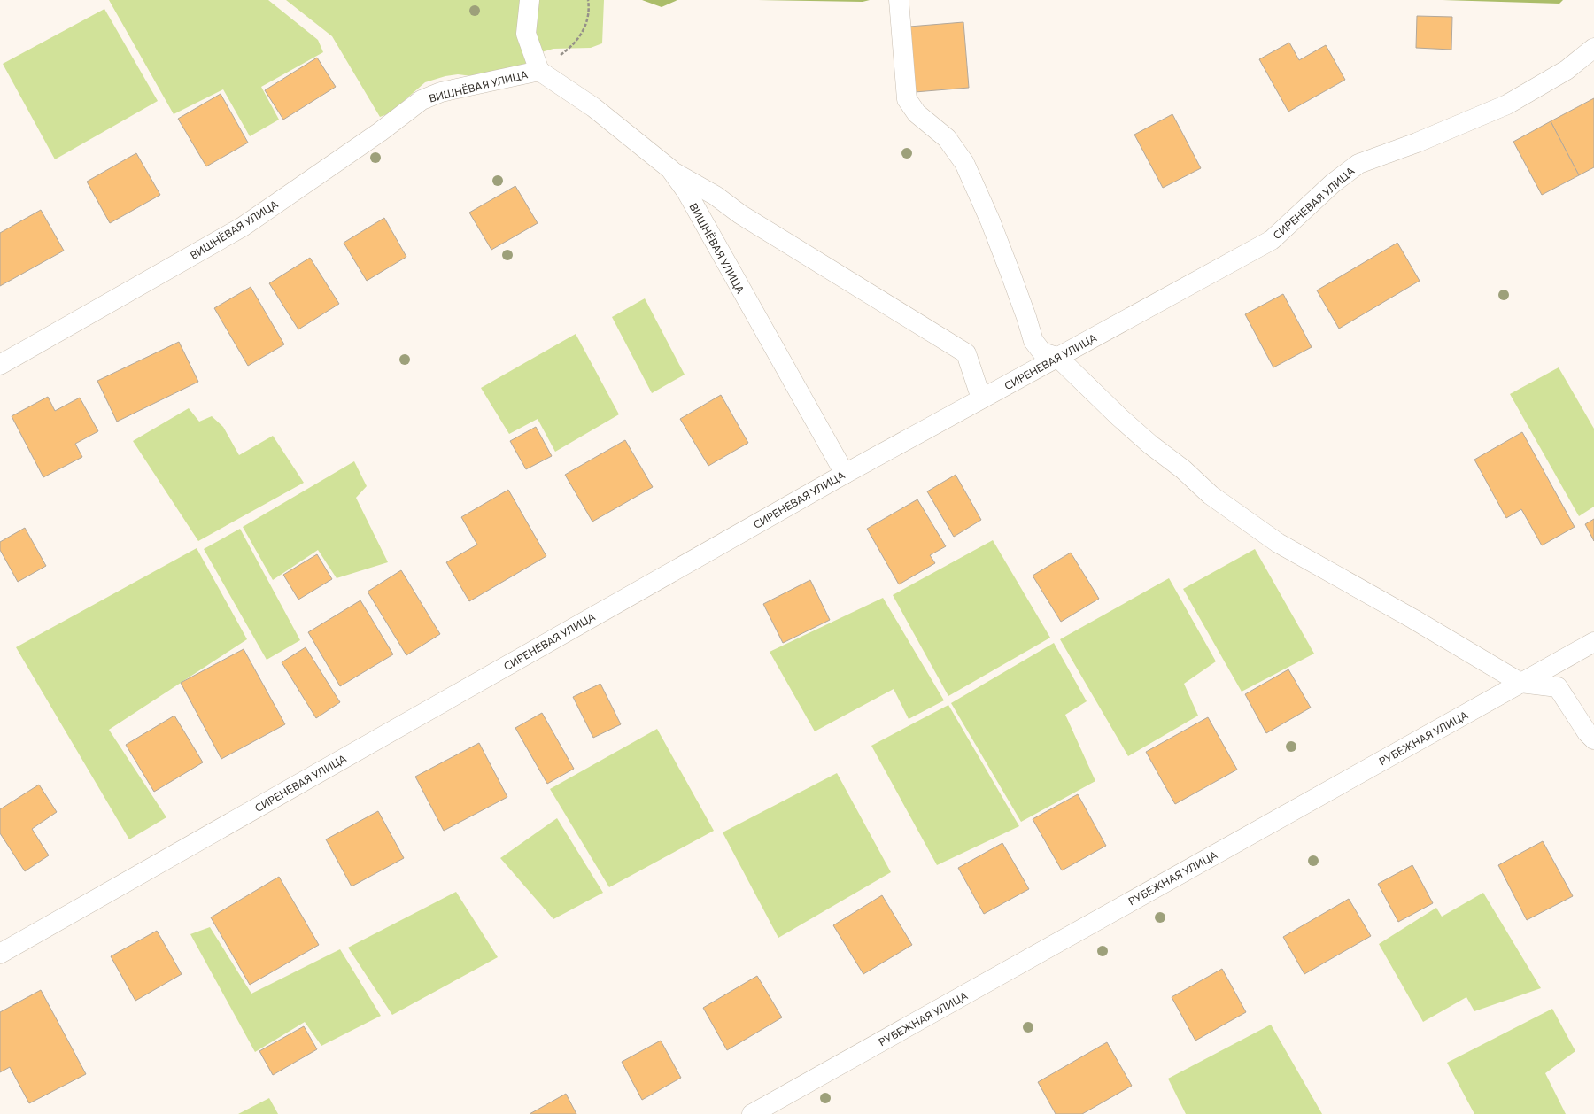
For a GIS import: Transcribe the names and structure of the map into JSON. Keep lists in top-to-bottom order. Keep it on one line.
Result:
{"streets":{"street":["ВИШНЁВАЯ УЛИЦА","СИРЕНЕВАЯ УЛИЦА","РУБЕЖНАЯ УЛИЦА"]},"crossings":[["ВИШНЁВАЯ УЛИЦА","СИРЕНЕВАЯ УЛИЦА"]]}
